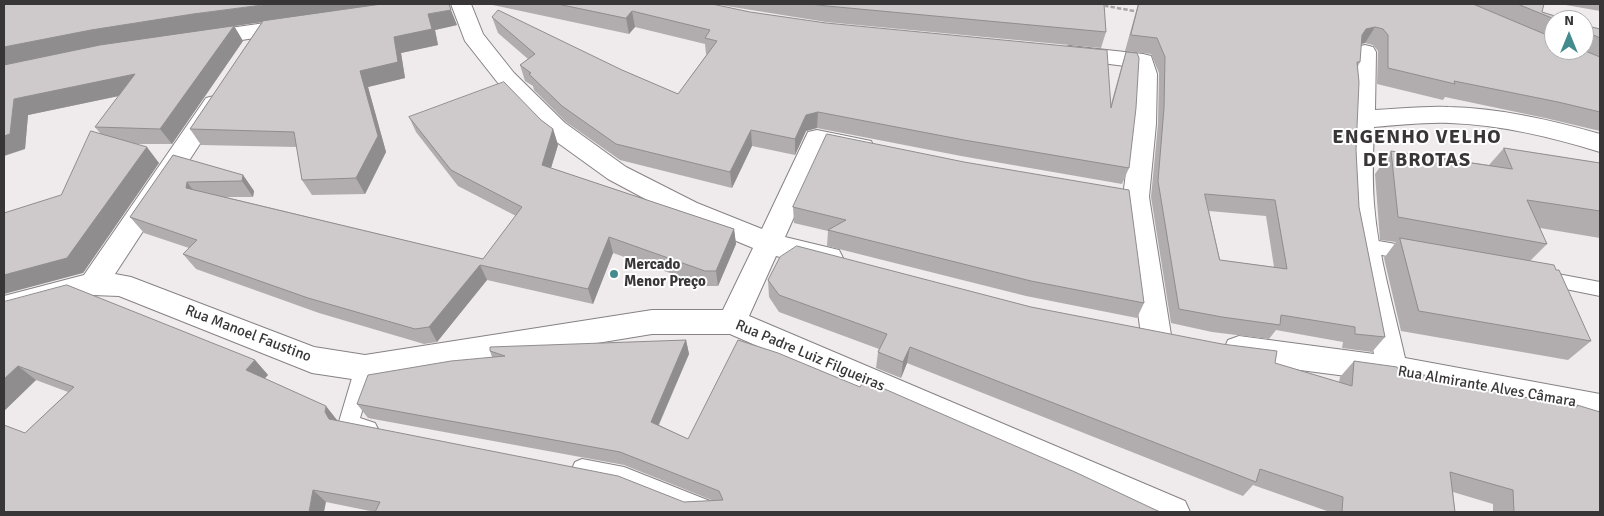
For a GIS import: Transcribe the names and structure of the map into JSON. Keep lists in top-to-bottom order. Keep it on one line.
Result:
{"streets":{"street":["Rua Manoel Faustino","Rua Padre Luiz Filgueiras","Rua Almirante Alves Câmara"]},"crossings":[["Rua Manoel Faustino","Rua Padre Luiz Filgueiras"]],"districts":["ENGENHO VELHO DE BROTAS"],"places":["Mercado Menor Preço"],"north":"top"}
